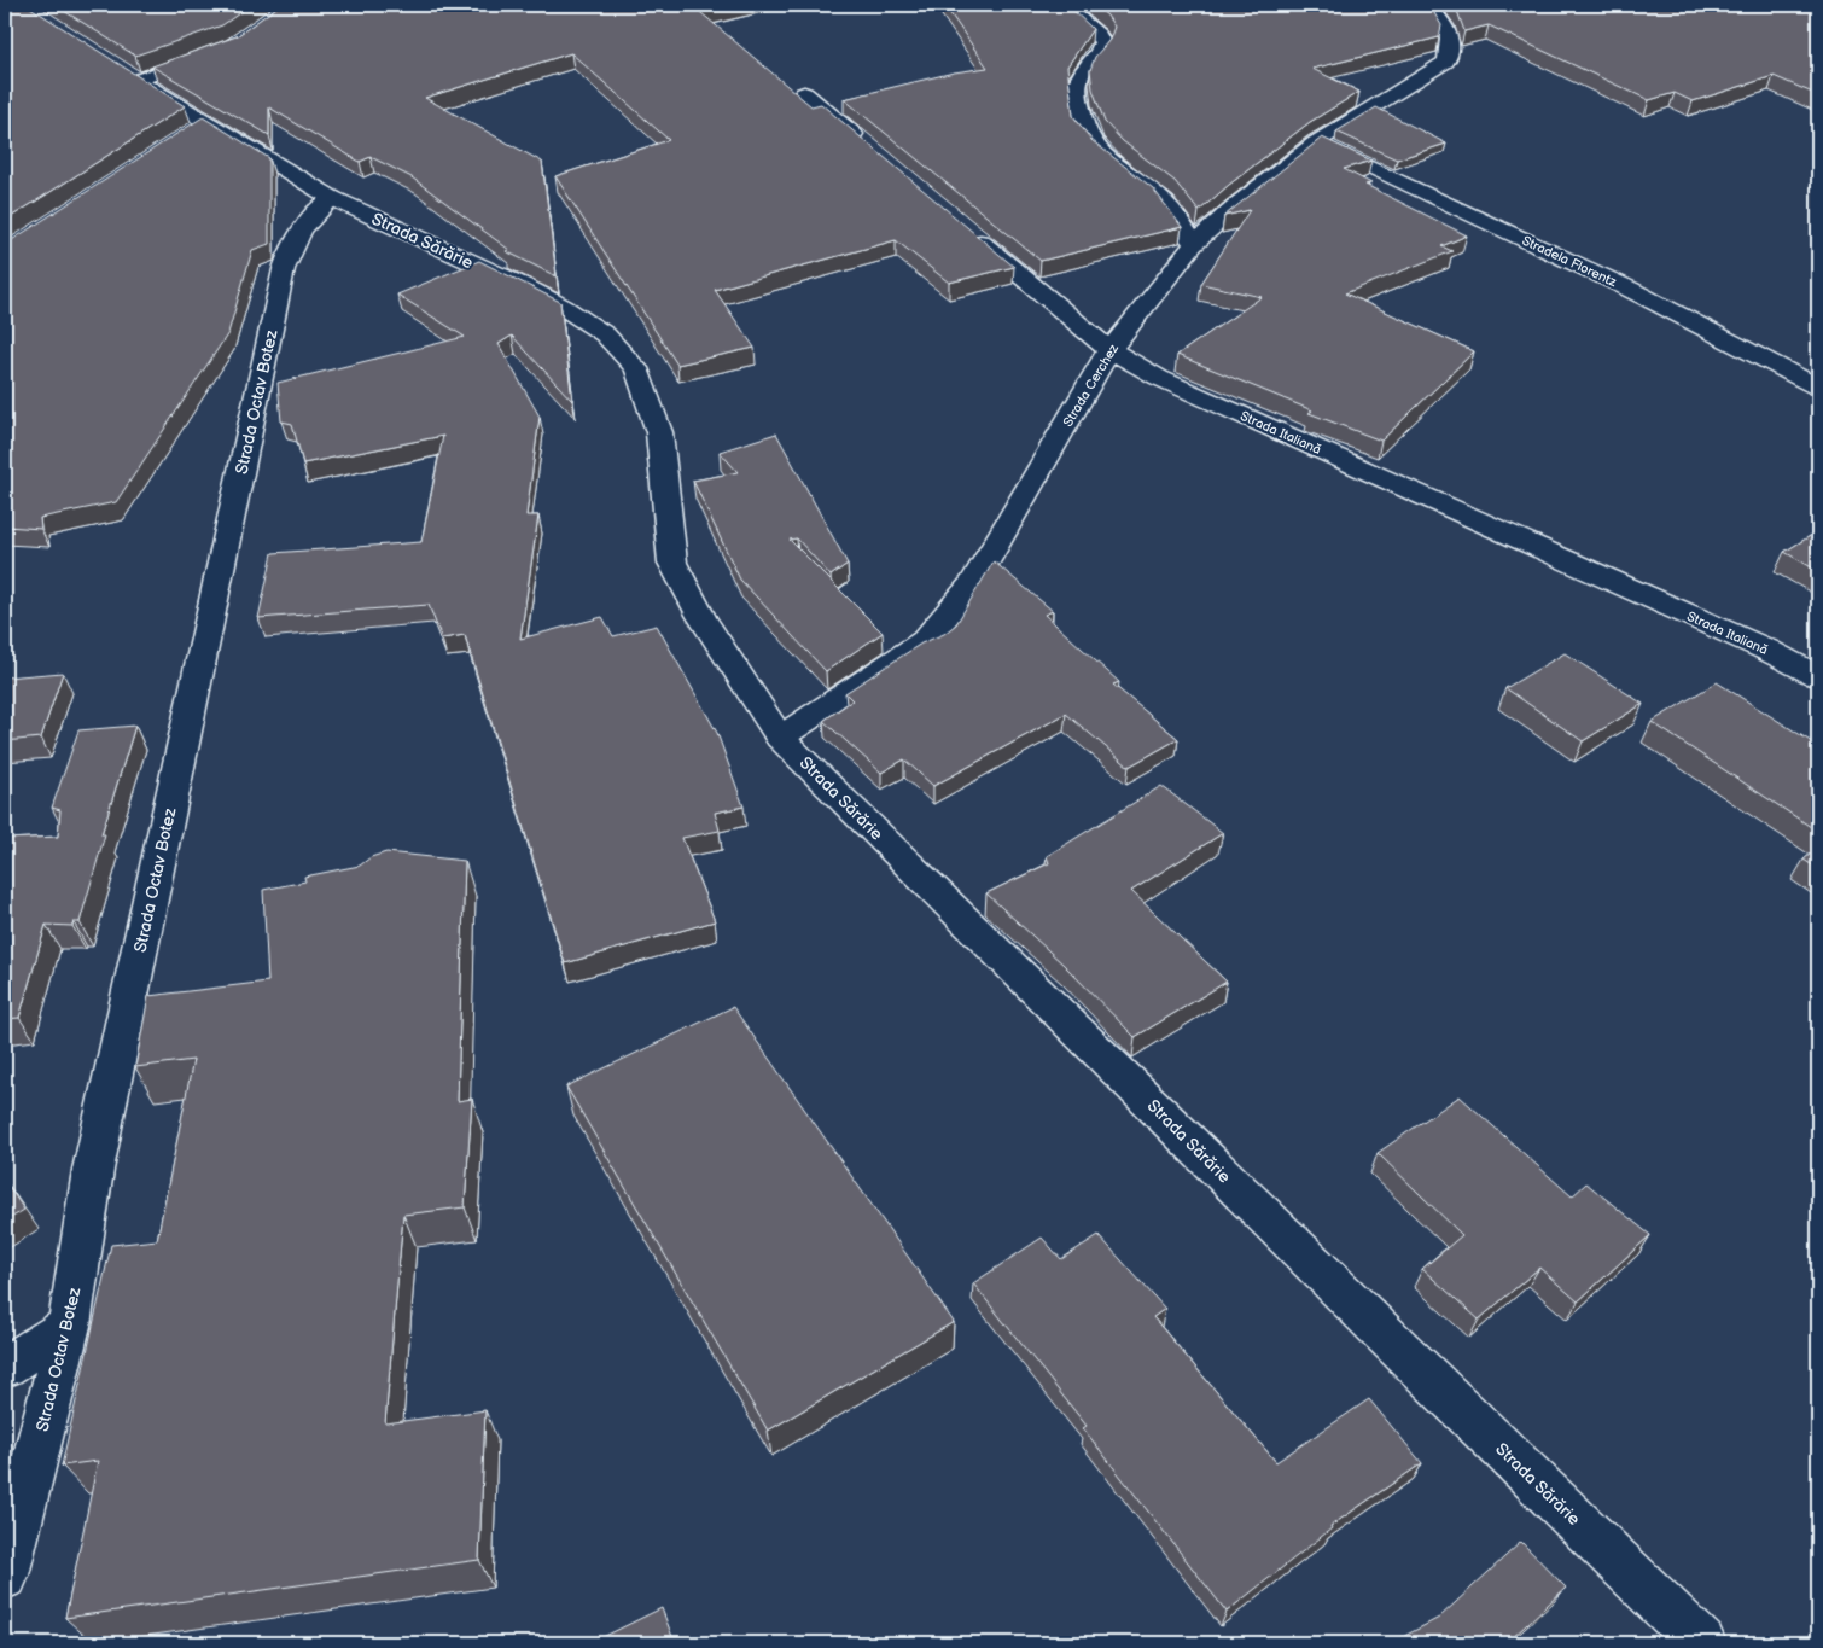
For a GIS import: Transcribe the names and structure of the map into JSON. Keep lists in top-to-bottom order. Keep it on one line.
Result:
{"streets":{"street":["Strada Sărărie","Stradela Florentz","Strada Cerchez","Strada Octav Botez","Strada Italiană"]},"crossings":[["Strada Sărărie","Strada Cerchez"],["Strada Sărărie","Strada Octav Botez"],["Stradela Florentz","Strada Cerchez"],["Strada Cerchez","Strada Italiană"]]}
